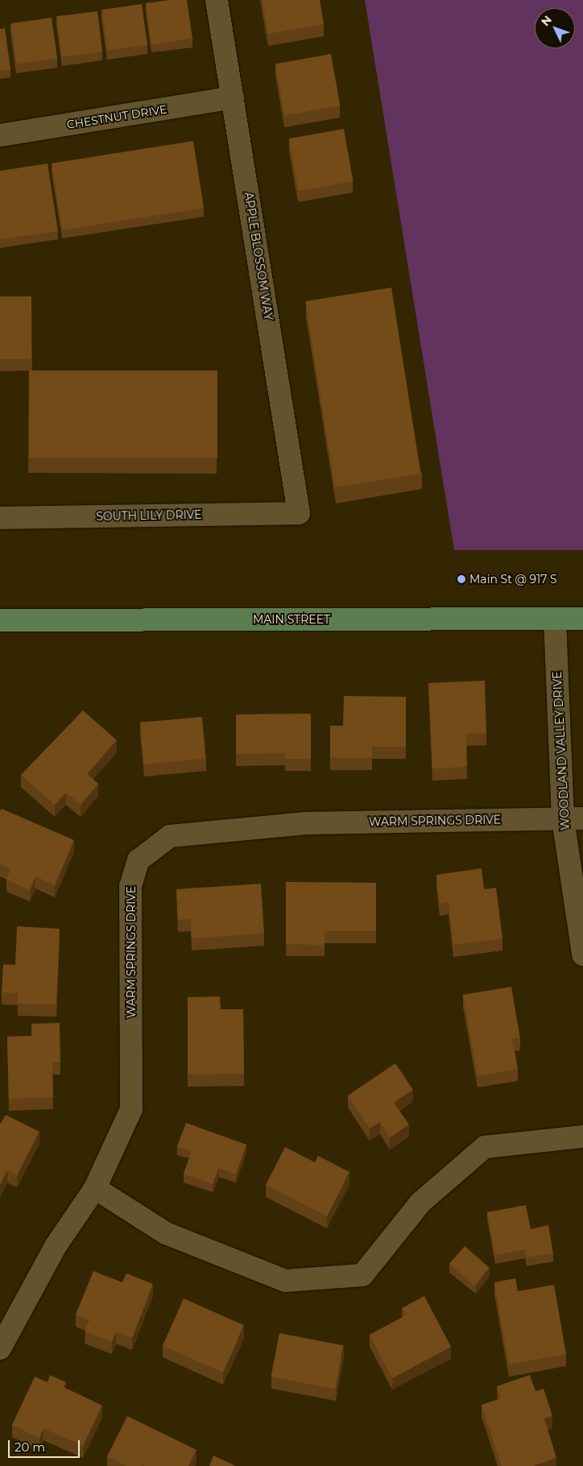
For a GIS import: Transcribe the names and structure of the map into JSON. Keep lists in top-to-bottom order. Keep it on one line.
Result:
{"streets":{"main road":["MAIN STREET"],"street":["CHESTNUT DRIVE","APPLE BLOSSOM WAY","SOUTH LILY DRIVE","WOODLAND VALLEY DRIVE","WARM SPRINGS DRIVE"]},"crossings":[["CHESTNUT DRIVE","APPLE BLOSSOM WAY"],["APPLE BLOSSOM WAY","SOUTH LILY DRIVE"],["MAIN STREET","WOODLAND VALLEY DRIVE"],["WOODLAND VALLEY DRIVE","WARM SPRINGS DRIVE"]],"places":["Main St @ 917 S"],"scale_bar":"20 m","north":"top left"}
